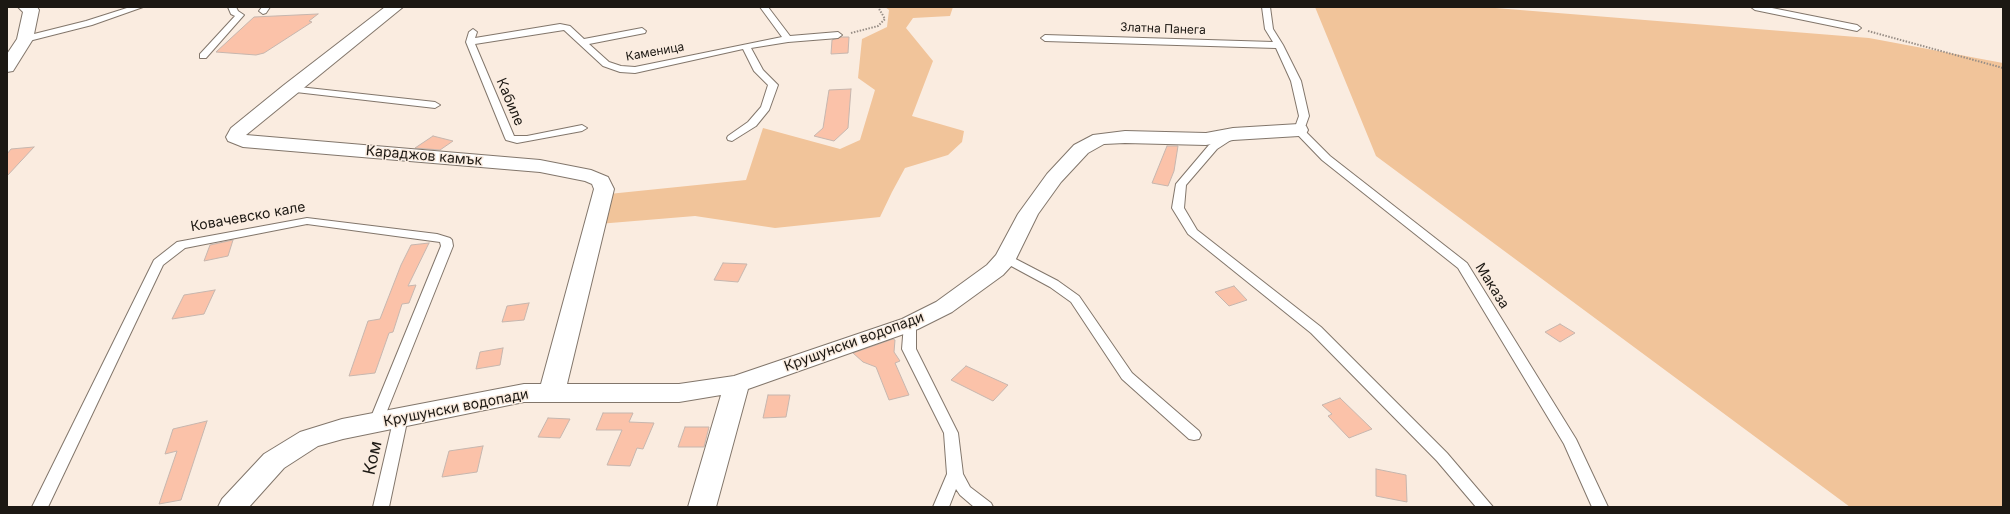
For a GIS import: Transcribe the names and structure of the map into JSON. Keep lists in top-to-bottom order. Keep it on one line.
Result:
{"streets":{"street":["Караджов камък","Крушунски водопади"],"lane":["Златна Панега","Каменица","Кабиле","Ковачевско кале","Маказа","Ком"]},"crossings":[["Каменица","Кабиле"],["Караджов камък","Крушунски водопади"],["Ковачевско кале","Крушунски водопади"],["Маказа","Крушунски водопади"],["Крушунски водопади","Ком"]]}
